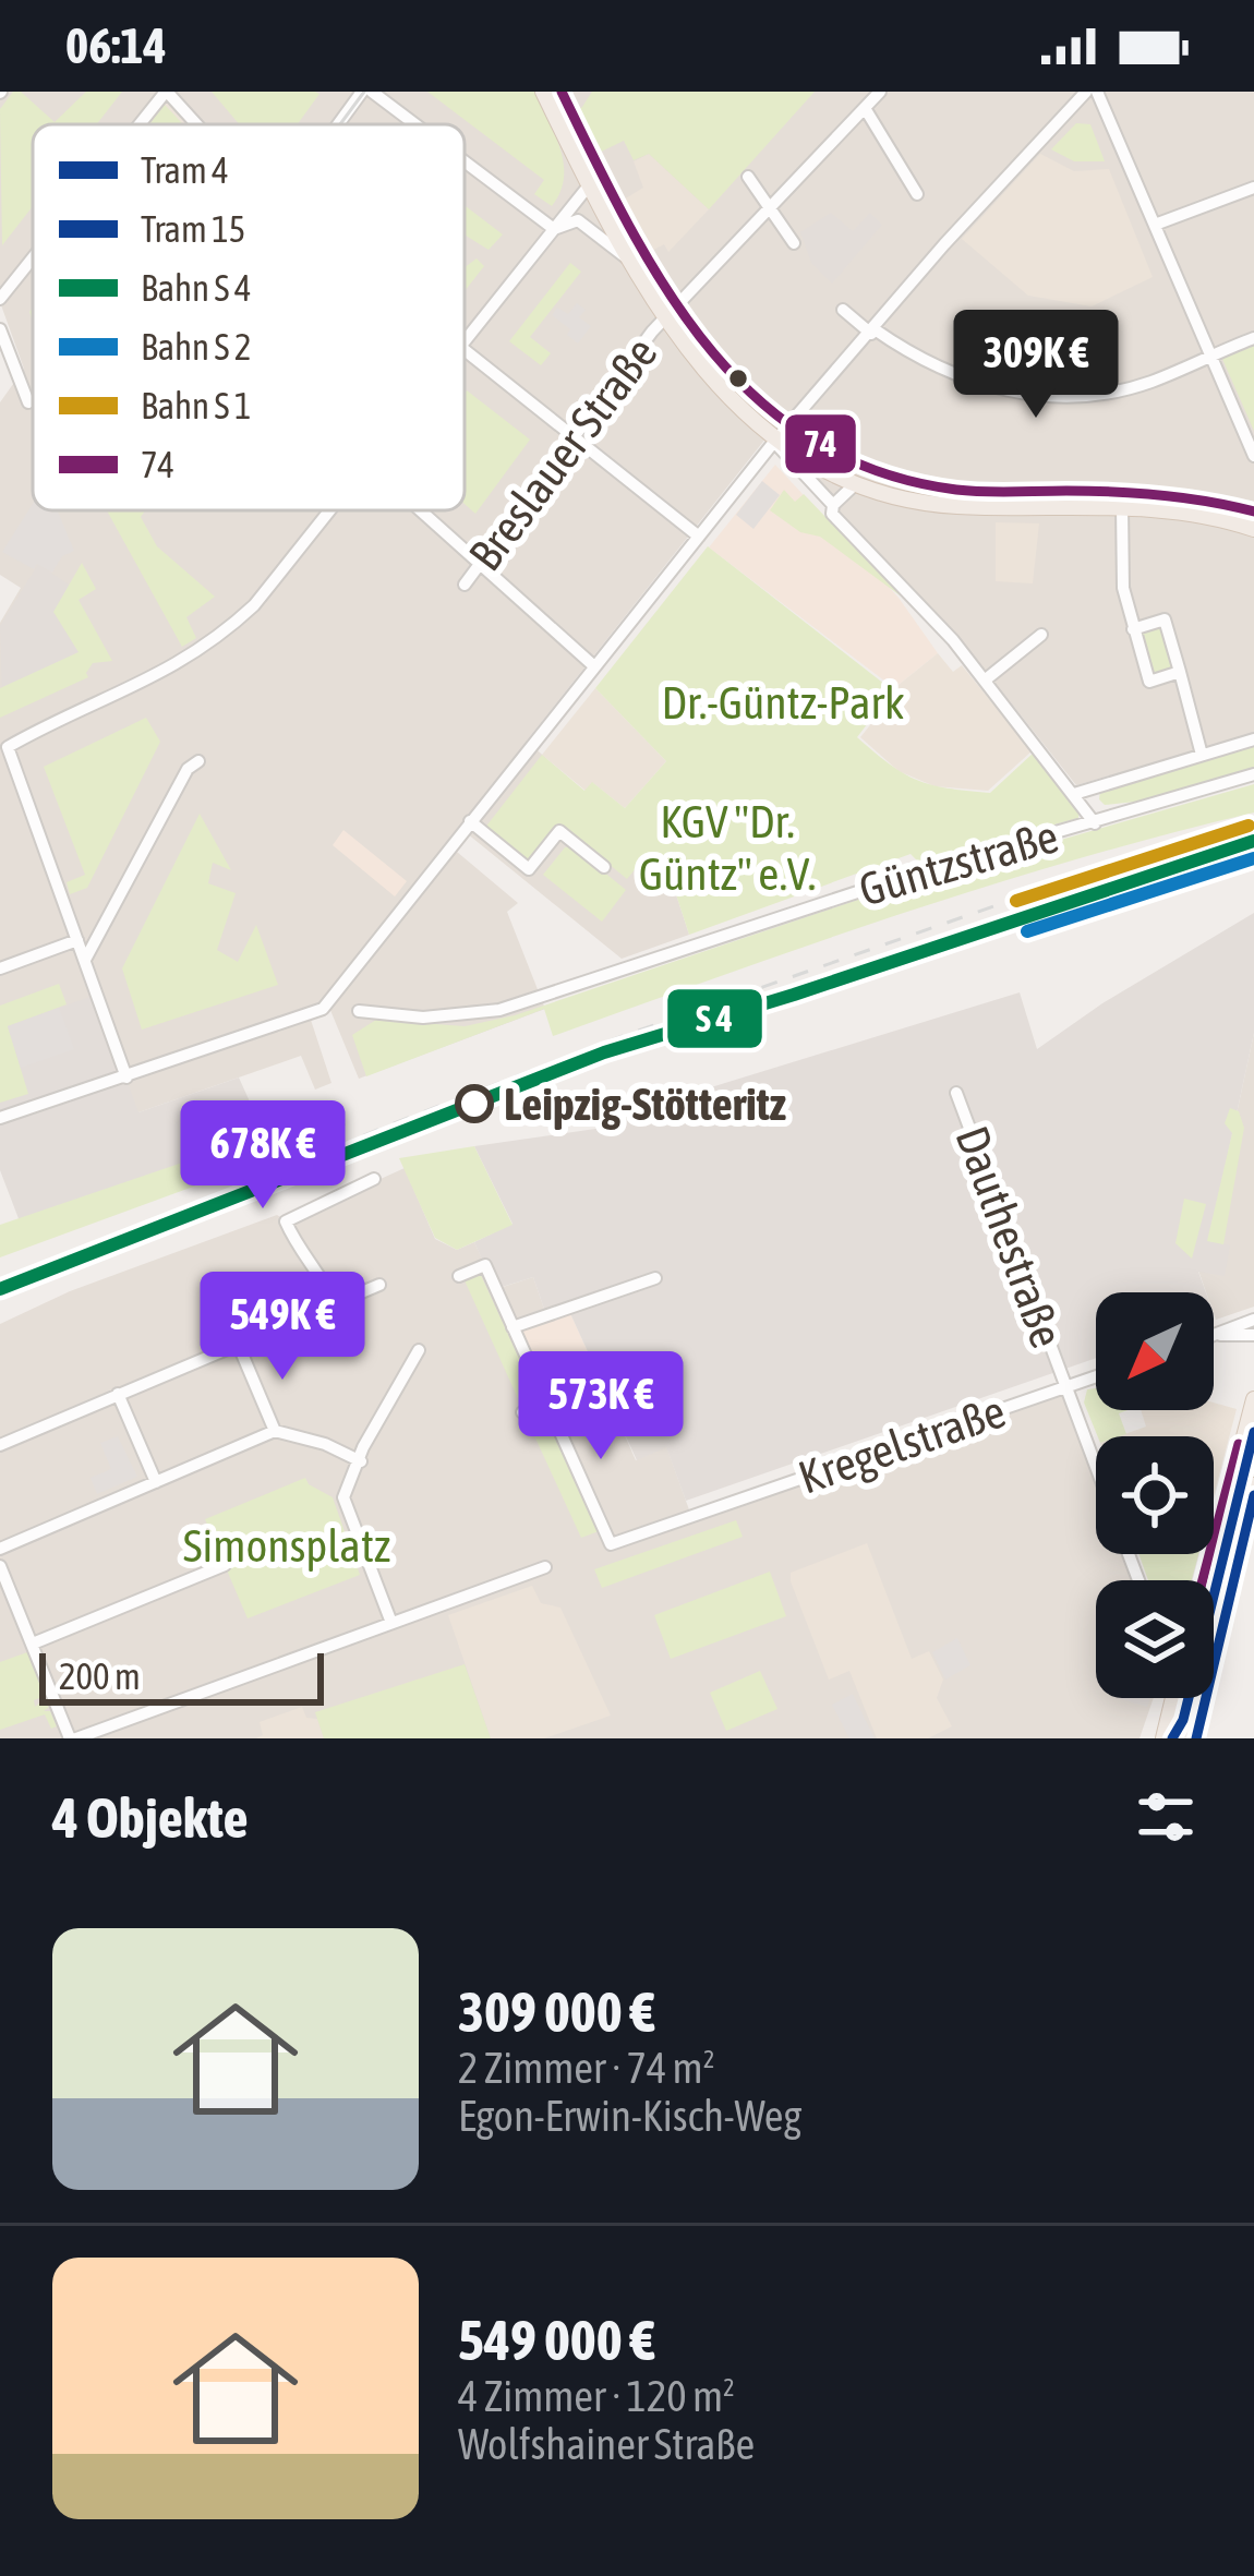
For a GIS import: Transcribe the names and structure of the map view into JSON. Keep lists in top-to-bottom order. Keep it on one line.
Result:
{"streets":{"street":["Breslauer Straße","Güntzstraße","Dauthestraße","Kregelstraße"]},"crossings":[["Dauthestraße","Kregelstraße"]],"parks":["Dr.-Güntz-Park","KGV \"Dr. Güntz\" e.V.","Simonsplatz"],"places":["Leipzig-Stötteritz"],"lines":["transit line 74","tram line 4","tram line 15"],"legend":["Tram 4","Tram 15","Bahn S 4","Bahn S 2","Bahn S 1","74"],"scale_bar":"200 m","north":"bottom left","page":{"status":"06:14","price":["309K €","678K €","549K €","573K €"],"scale":"200 m","heading":"4 Objekte","list":[{"name":"309 000 €","note":"2 Zimmer · 74 m² · Egon-Erwin-Kisch-Weg"},{"name":"549 000 €","note":"4 Zimmer · 120 m² · Wolfshainer Straße"}]}}
